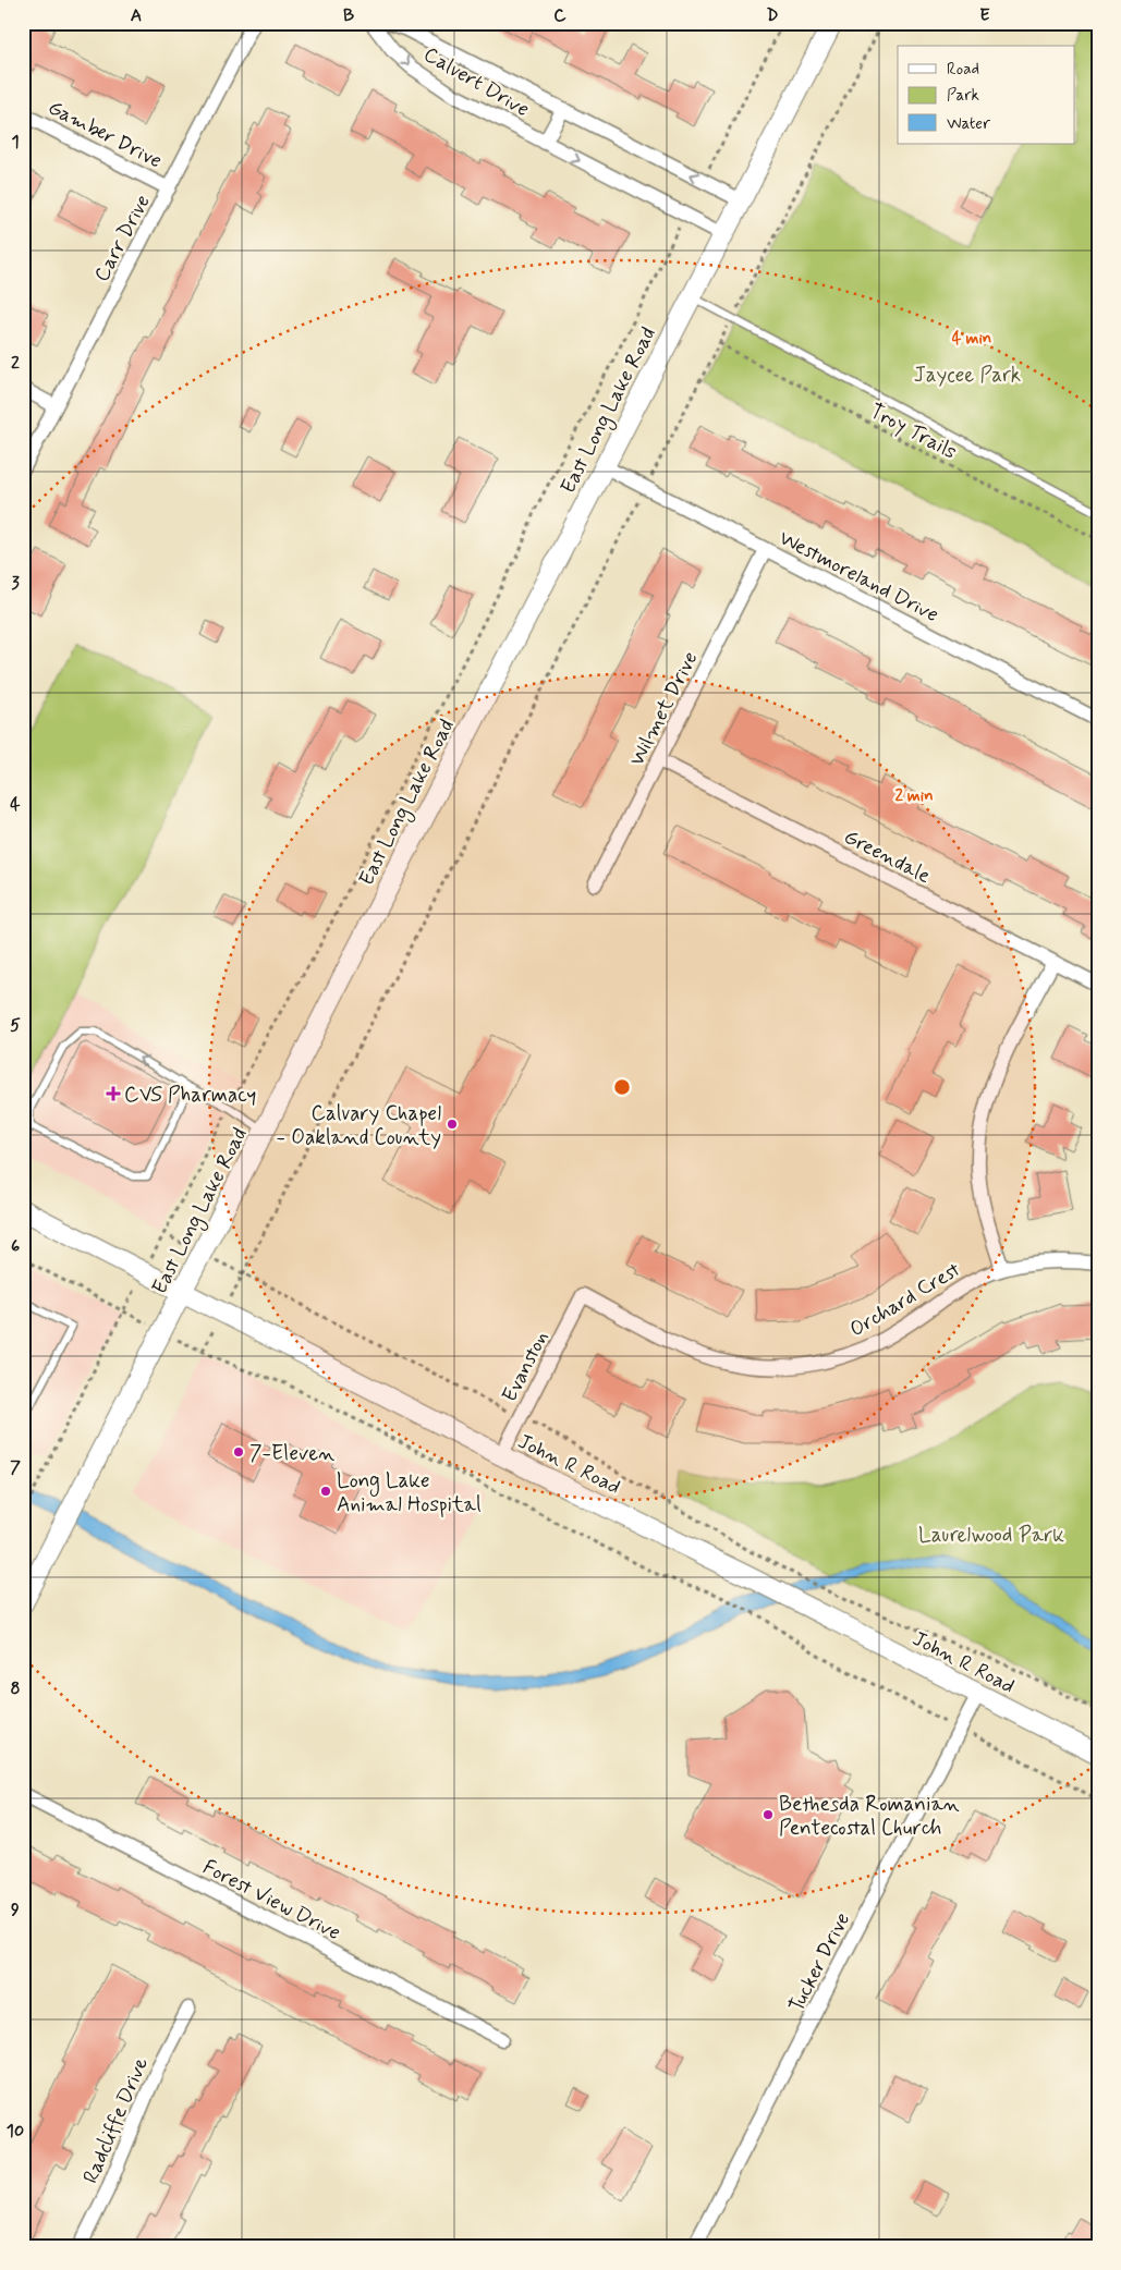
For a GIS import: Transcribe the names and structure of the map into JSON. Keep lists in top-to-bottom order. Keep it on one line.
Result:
{"streets":{"main road":["East Long Lake Road","John R Road"],"street":["Calvert Drive","Gamber Drive","Carr Drive","Westmoreland Drive","Wilmet Drive","Greendale","Orchard Crest","Evanston","Forest View Drive","Tucker Drive","Radcliffe Drive"],"path":["Troy Trails"]},"crossings":[["Calvert Drive","East Long Lake Road"],["Gamber Drive","Carr Drive"],["East Long Lake Road","Westmoreland Drive"],["East Long Lake Road","John R Road"],["Westmoreland Drive","Wilmet Drive"],["Wilmet Drive","Greendale"],["Orchard Crest","Evanston"],["Evanston","John R Road"],["John R Road","Tucker Drive"]],"parks":["Jaycee Park","Laurelwood Park"],"places":{"health":["CVS Pharmacy"],"other":["Calvary Chapel - Oakland County","7-Eleven","Long Lake Animal Hospital","Bethesda Romanian Pentecostal Church"]},"legend":["Road","Park","Water"],"grid":{"columns":["A","B","C","D","E"],"rows":["1","2","3","4","5","6","7","8","9","10"]},"rings":["4 min","2 min"]}
